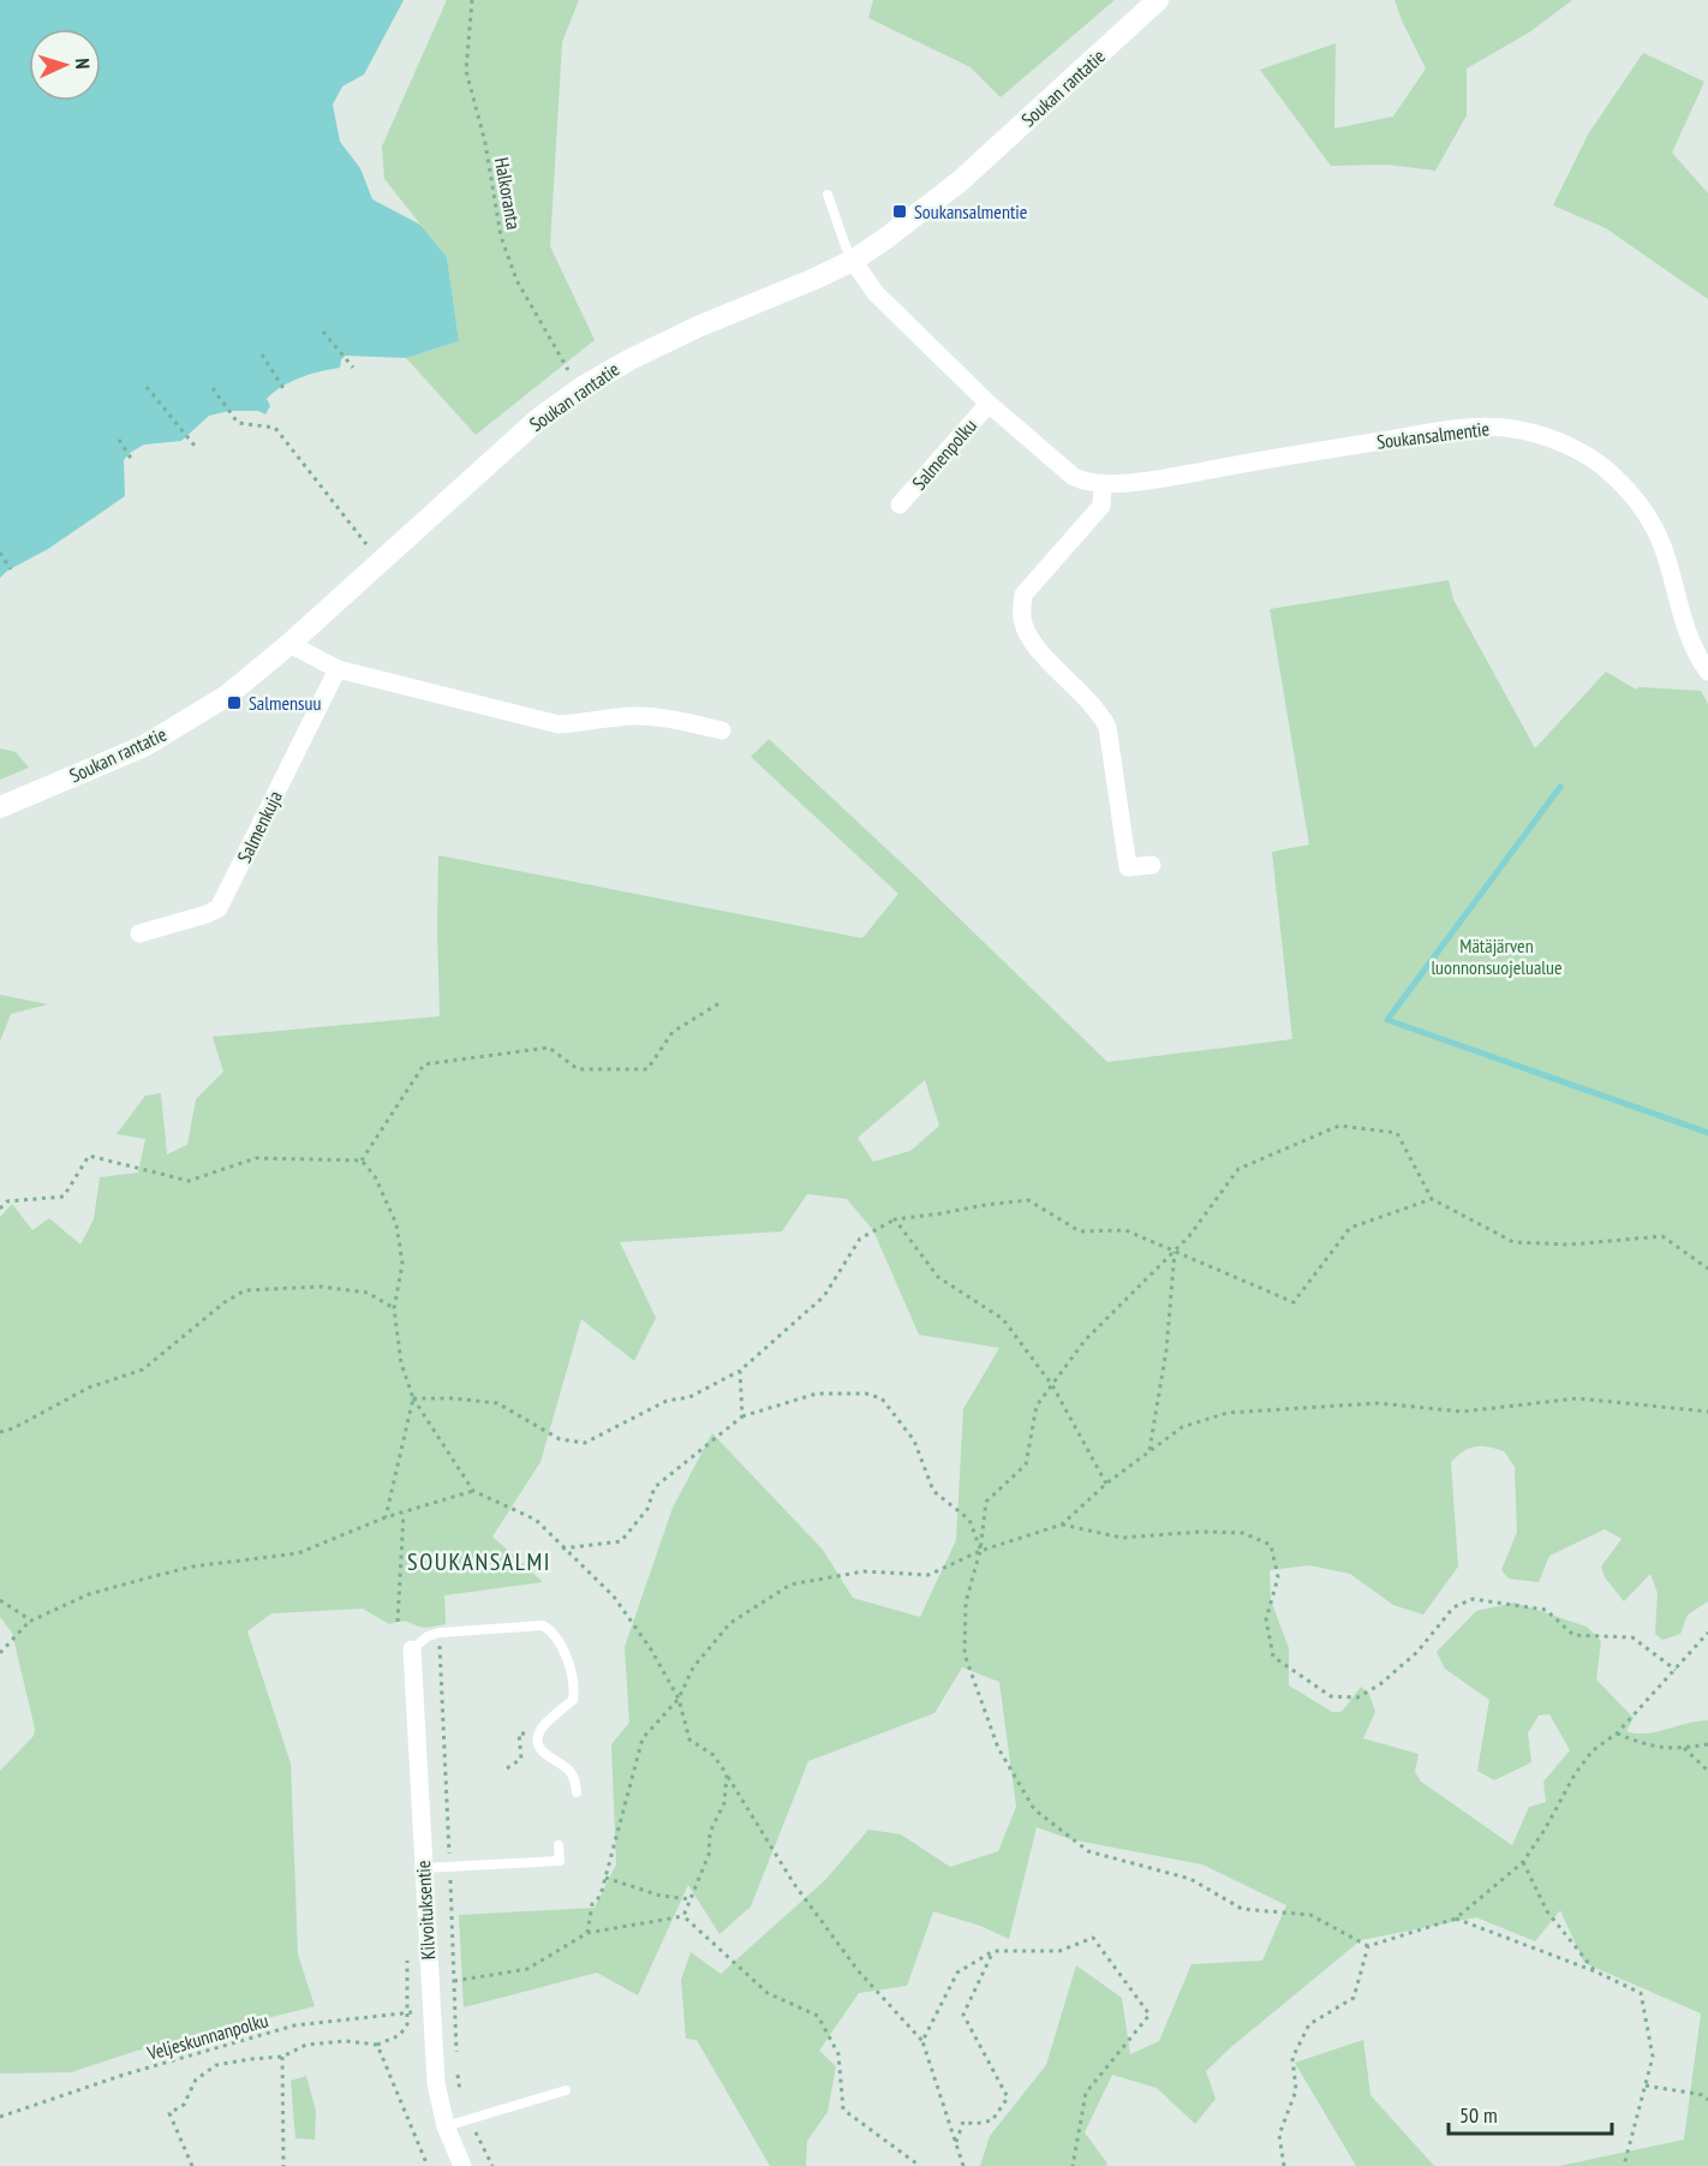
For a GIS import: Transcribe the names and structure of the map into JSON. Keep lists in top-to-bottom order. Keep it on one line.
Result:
{"streets":{"street":["Soukan rantatie","Soukansalmentie","Salmenpolku","Salmenkuja","Kilvoituksentie"],"path":["Halkoranta","Veljeskunnanpolku"]},"crossings":[["Soukan rantatie","Soukansalmentie"],["Soukansalmentie","Salmenpolku"],["Kilvoituksentie","Veljeskunnanpolku"]],"districts":["SOUKANSALMI"],"parks":["Mätäjärven luonnonsuojelualue"],"places":{"transit":["Soukansalmentie","Salmensuu"]},"scale_bar":"50 m","north":"right"}
